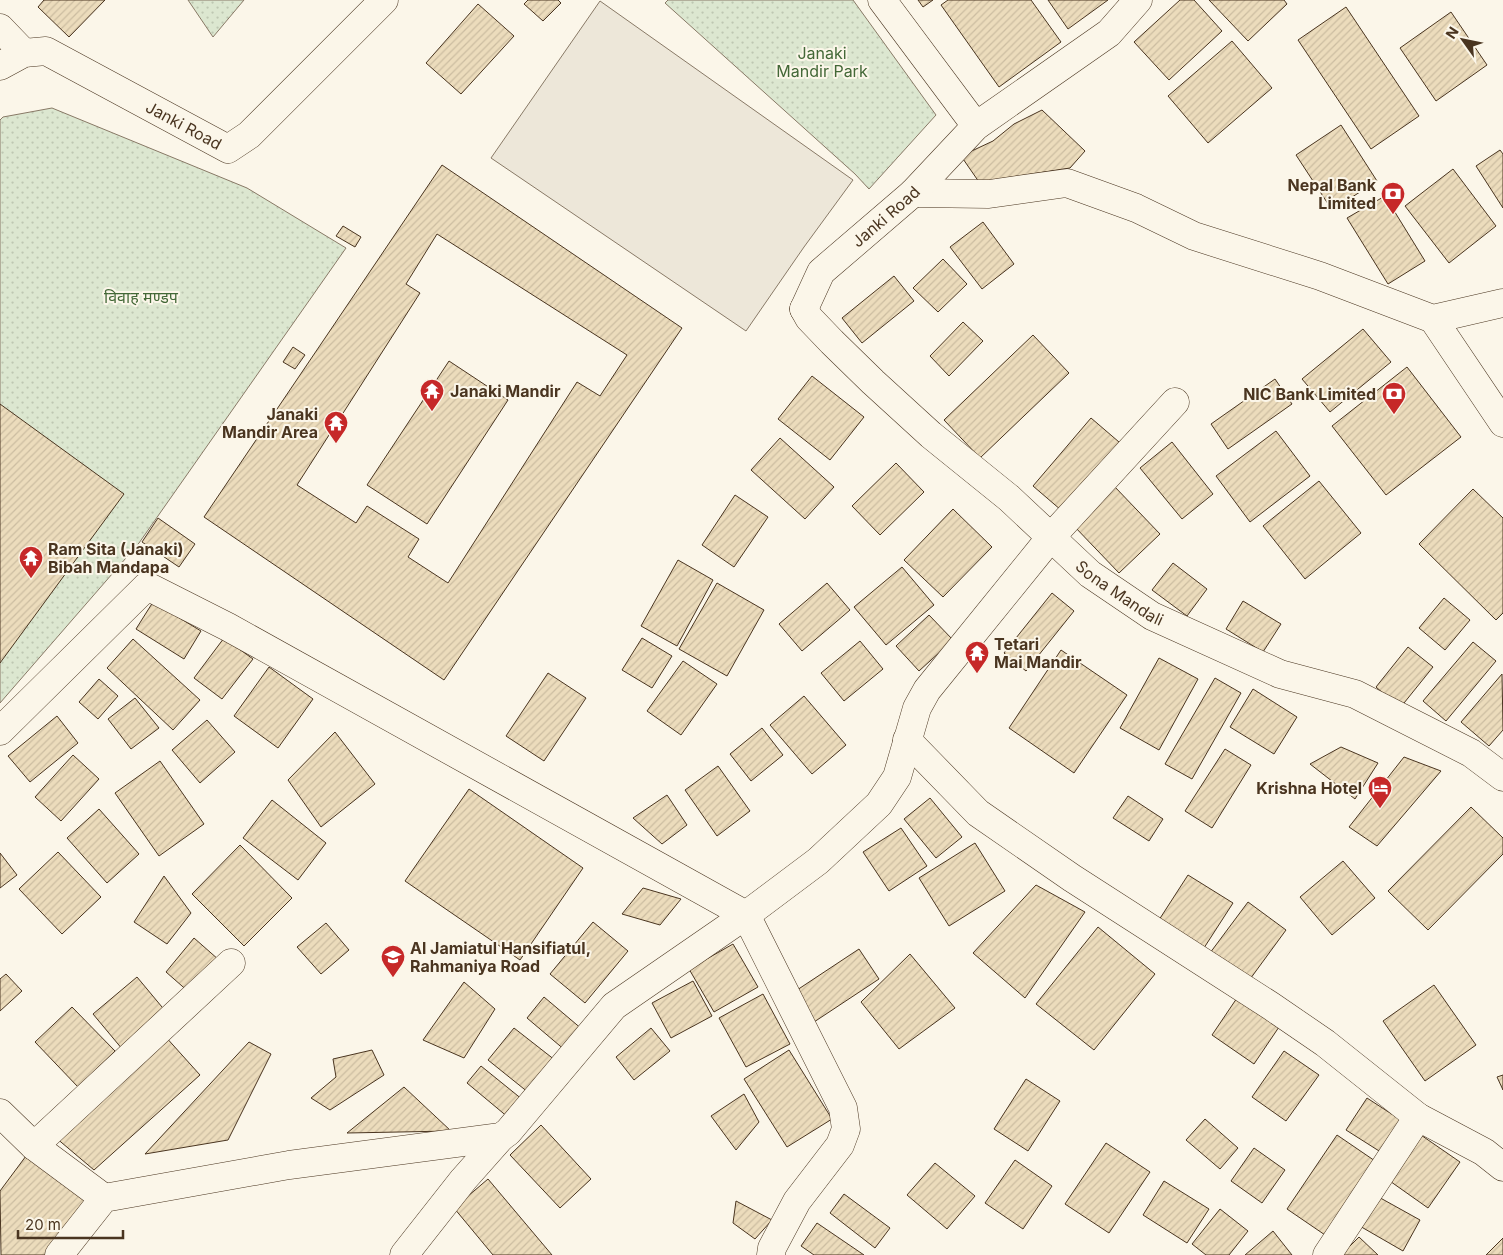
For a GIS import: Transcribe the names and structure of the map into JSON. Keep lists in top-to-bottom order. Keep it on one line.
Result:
{"streets":{"street":["Janki Road","Sona Mandali"]},"crossings":[["Janki Road","Sona Mandali"]],"parks":["Janaki Mandir Park","विवाह मण्डप"],"places":{"bank":["Nepal Bank Limited","NIC Bank Limited"],"temple":["Janaki Mandir","Janaki Mandir Area","Ram Sita (Janaki) Bibah Mandapa","Tetari Mai Mandir"],"hotel":["Krishna Hotel"],"school or university":["Al Jamiatul Hansifiatul, Rahmaniya Road"]},"scale_bar":"20 m","north":"top left"}
